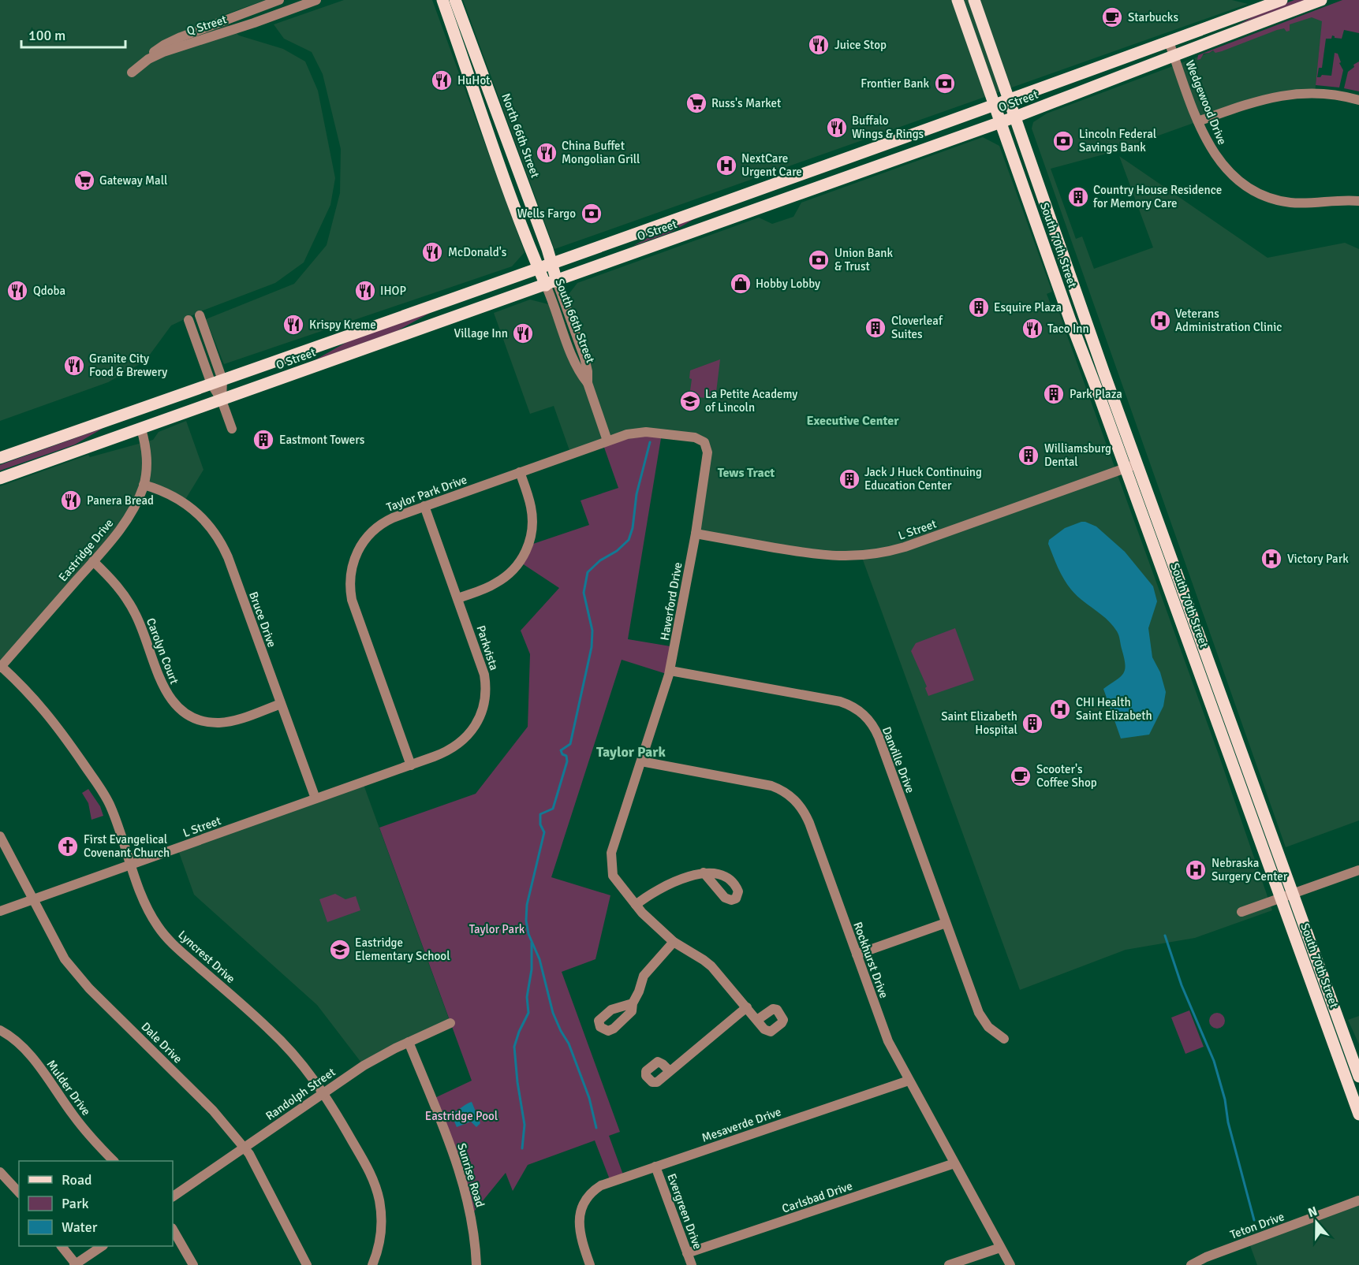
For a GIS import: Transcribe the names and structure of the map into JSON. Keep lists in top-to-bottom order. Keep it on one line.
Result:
{"streets":{"main road":["O Street","North 66th Street","South 70th Street","South 66th Street"],"street":["Q Street","Wedgewood Drive","Taylor Park Drive","L Street","Eastridge Drive","Haverford Drive","Bruce Drive","Parkvista","Carolyn Court","Danville Drive","Lyncrest Drive","Rockhurst Drive","Dale Drive","Mulder Drive","Randolph Street","Mesaverde Drive","Sunrise Road","Carlsbad Drive","Evergreen Drive","Teton Drive"]},"crossings":[["O Street","Wedgewood Drive"],["O Street","North 66th Street"],["O Street","South 70th Street"],["O Street","South 66th Street"],["O Street","Eastridge Drive"],["North 66th Street","South 66th Street"],["South 70th Street","L Street"],["South 66th Street","Taylor Park Drive"],["Taylor Park Drive","L Street"],["Taylor Park Drive","Haverford Drive"],["Taylor Park Drive","Parkvista"],["L Street","Haverford Drive"],["L Street","Bruce Drive"],["L Street","Parkvista"],["L Street","Lyncrest Drive"],["L Street","Dale Drive"],["Eastridge Drive","Bruce Drive"],["Eastridge Drive","Carolyn Court"],["Eastridge Drive","Lyncrest Drive"],["Haverford Drive","Danville Drive"],["Haverford Drive","Rockhurst Drive"],["Bruce Drive","Carolyn Court"],["Lyncrest Drive","Randolph Street"],["Rockhurst Drive","Mesaverde Drive"],["Rockhurst Drive","Carlsbad Drive"],["Dale Drive","Randolph Street"],["Randolph Street","Sunrise Road"],["Mesaverde Drive","Evergreen Drive"],["Carlsbad Drive","Evergreen Drive"]],"districts":["Executive Center","Tews Tract","Taylor Park"],"parks":["Taylor Park","Eastridge Pool"],"places":{"cafe":["Starbucks","Scooter's Coffee Shop"],"restaurant":["Juice Stop","HuHot","Buffalo Wings & Rings","China Buffet Mongolian Grill","McDonald's","Qdoba","IHOP","Krispy Kreme","Taco Inn","Village Inn","Granite City Food & Brewery","Panera Bread"],"bank":["Frontier Bank","Lincoln Federal Savings Bank","Wells Fargo","Union Bank & Trust"],"supermarket":["Russ's Market","Gateway Mall"],"hospital":["NextCare Urgent Care","Veterans Administration Clinic","Victory Park","CHI Health Saint Elizabeth","Nebraska Surgery Center"],"building":["Country House Residence for Memory Care","Esquire Plaza","Cloverleaf Suites","Park Plaza","Eastmont Towers","Williamsburg Dental","Jack J Huck Continuing Education Center","Saint Elizabeth Hospital"],"shop":["Hobby Lobby"],"school or university":["La Petite Academy of Lincoln","Eastridge Elementary School"],"church":["First Evangelical Covenant Church"]},"legend":["Road","Park","Water"],"scale_bar":"100 m","north":"top"}
